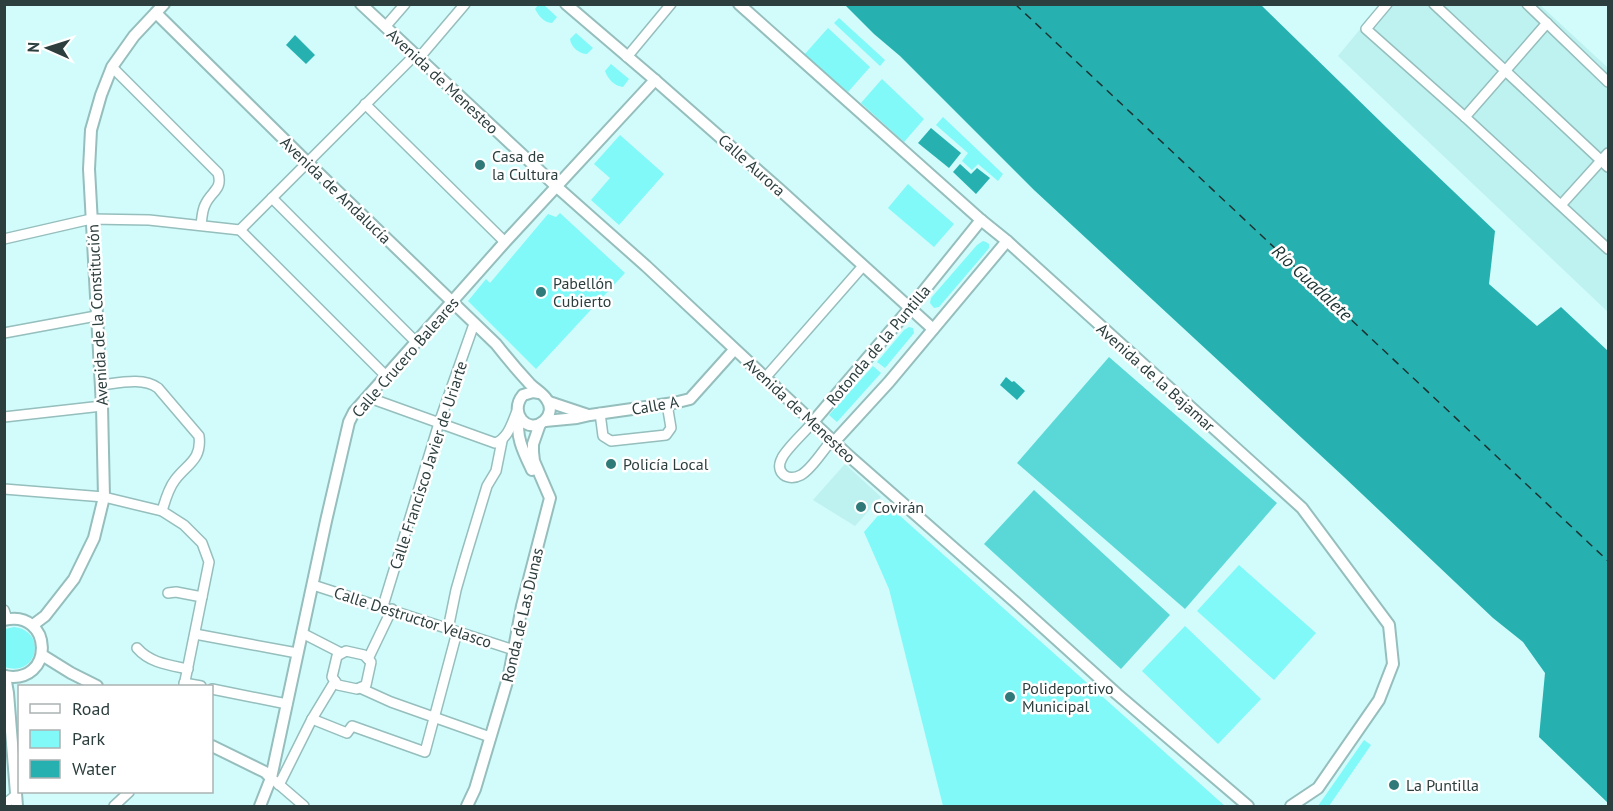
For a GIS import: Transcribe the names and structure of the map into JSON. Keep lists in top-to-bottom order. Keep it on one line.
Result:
{"streets":{"street":["Avenida de Menesteo","Calle Aurora","Avenida de Andalucía","Avenida de la Constitución","Rotonda de la Puntilla","Calle Crucero Baleares","Avenida de la Bajamar","Calle A","Calle Francisco Javier de Uriarte","Ronda de Las Dunas","Calle Destructor Velasco"]},"crossings":[["Avenida de Menesteo","Rotonda de la Puntilla"],["Avenida de Menesteo","Calle Crucero Baleares"],["Avenida de Menesteo","Calle A"],["Calle Aurora","Rotonda de la Puntilla"],["Calle Aurora","Calle Crucero Baleares"],["Avenida de Andalucía","Avenida de la Constitución"],["Avenida de Andalucía","Calle Crucero Baleares"],["Avenida de Andalucía","Calle A"],["Avenida de Andalucía","Calle Francisco Javier de Uriarte"],["Rotonda de la Puntilla","Avenida de la Bajamar"],["Calle Crucero Baleares","Calle Destructor Velasco"],["Calle Francisco Javier de Uriarte","Calle Destructor Velasco"],["Ronda de Las Dunas","Calle Destructor Velasco"]],"water":["Río Guadalete"],"places":["Casa de la Cultura","Pabellón Cubierto","Policía Local","Covirán","Polideportivo Municipal","La Puntilla"],"legend":["Road","Park","Water"],"north":"left"}
